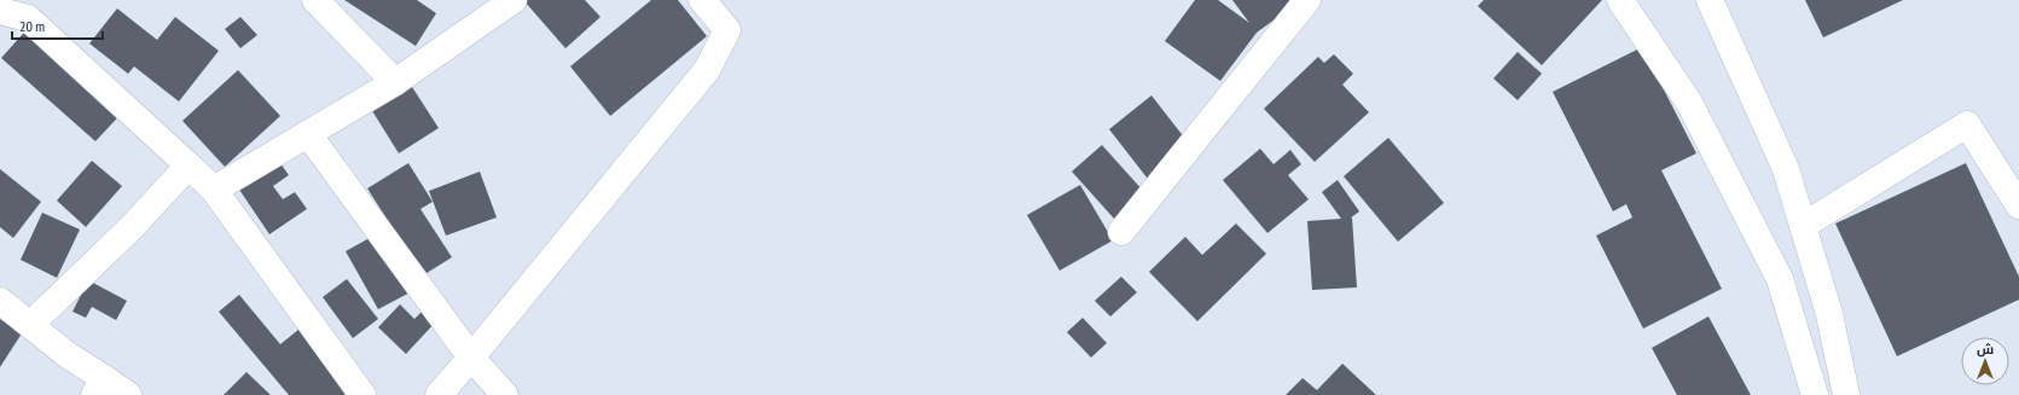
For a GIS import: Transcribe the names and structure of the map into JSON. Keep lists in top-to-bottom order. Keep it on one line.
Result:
{"scale_bar":"20 m","north":"top"}
